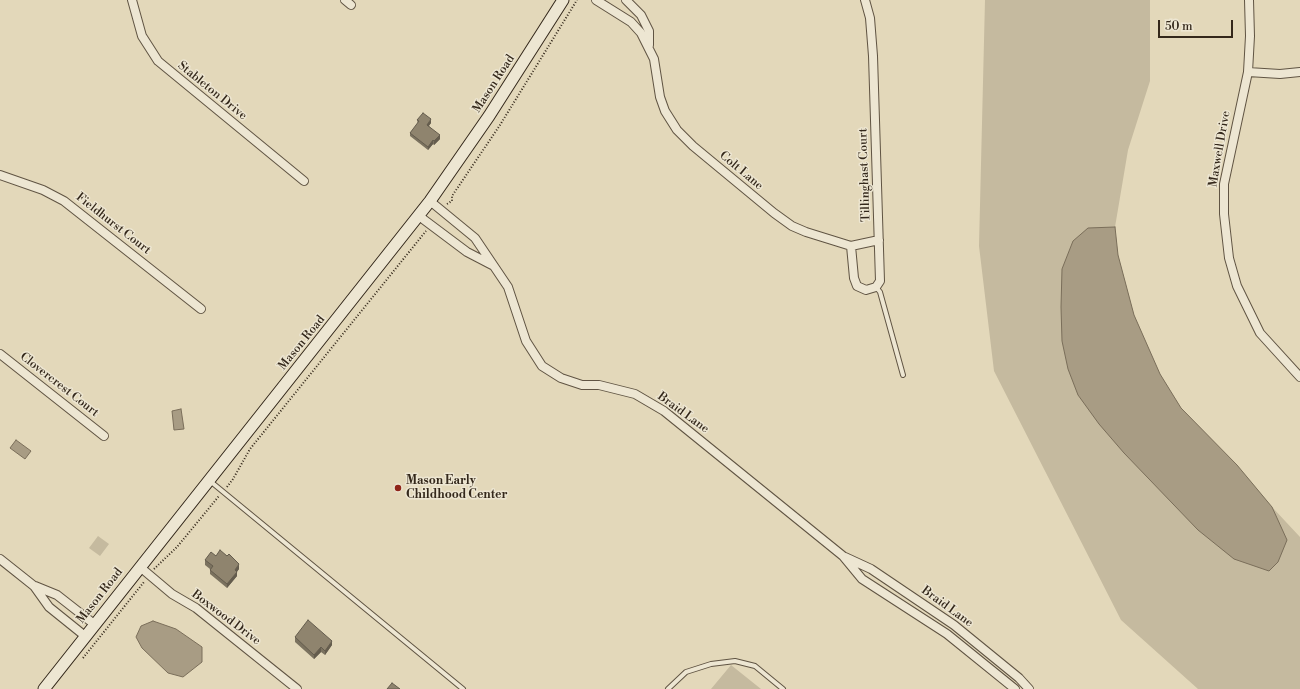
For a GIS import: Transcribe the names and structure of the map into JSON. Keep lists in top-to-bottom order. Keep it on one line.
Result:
{"streets":{"main road":["Mason Road"],"street":["Stableton Drive","Maxwell Drive","Colt Lane","Tillinghast Court","Fieldhurst Court","Clovercrest Court","Braid Lane","Boxwood Drive"]},"crossings":[["Mason Road","Braid Lane"],["Mason Road","Boxwood Drive"],["Colt Lane","Tillinghast Court"]],"places":["Mason Early Childhood Center"],"scale_bar":"50 m"}
